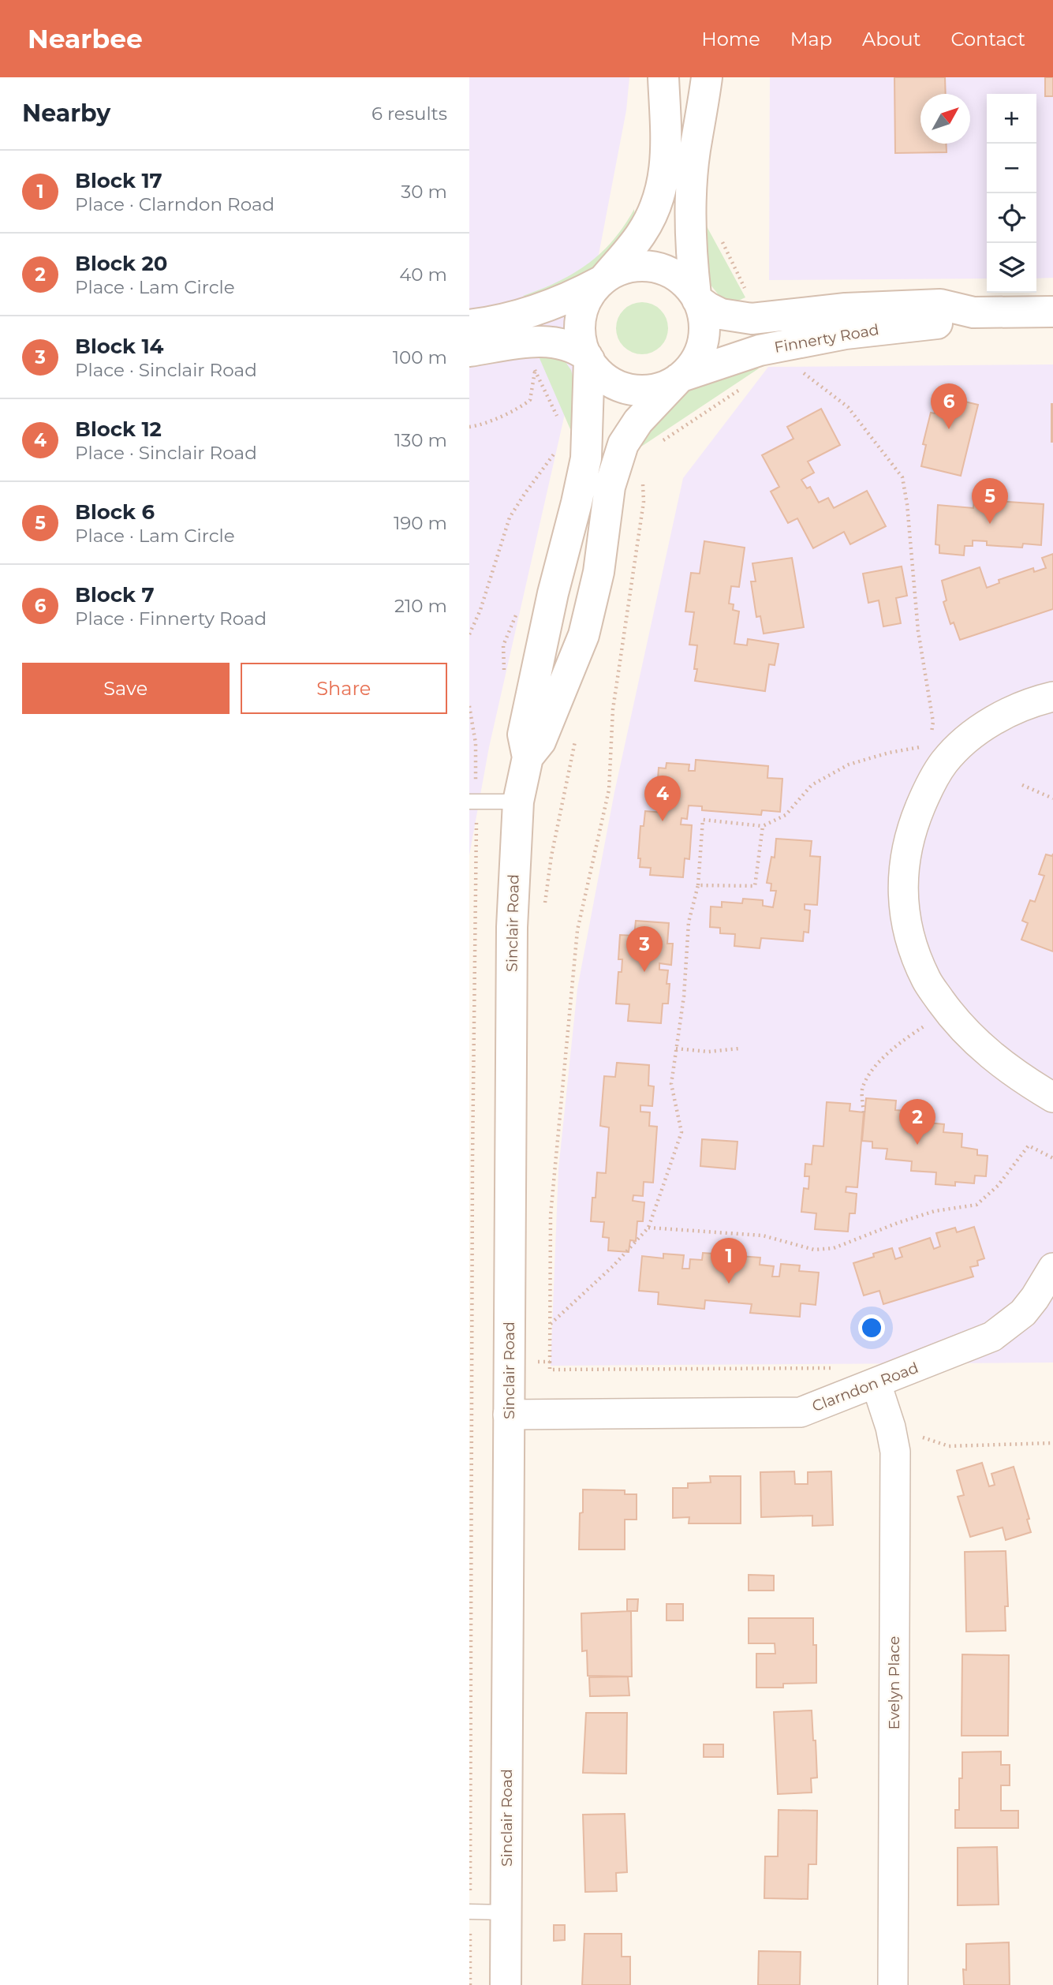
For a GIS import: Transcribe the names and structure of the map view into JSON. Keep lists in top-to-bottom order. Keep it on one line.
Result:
{"streets":{"main road":["Finnerty Road","Sinclair Road"],"street":["Clarndon Road","Evelyn Place"]},"crossings":[["Finnerty Road","Sinclair Road"],["Sinclair Road","Clarndon Road"],["Clarndon Road","Evelyn Place"]],"north":"top right","page":{"header":"Nearbee","nav":["Home","Map","About","Contact"],"heading":["Nearby","6 results"],"map_buttons":["+","−"],"list":[{"mark":"1","name":"Block 17","note":"Place · Clarndon Road","value":"30 m"},{"mark":"2","name":"Block 20","note":"Place · Lam Circle","value":"40 m"},{"mark":"3","name":"Block 14","note":"Place · Sinclair Road","value":"100 m"},{"mark":"4","name":"Block 12","note":"Place · Sinclair Road","value":"130 m"},{"mark":"5","name":"Block 6","note":"Place · Lam Circle","value":"190 m"},{"mark":"6","name":"Block 7","note":"Place · Finnerty Road","value":"210 m"}],"pins":["6","5","4","3","2","1"],"buttons":["Save","Share"]}}
